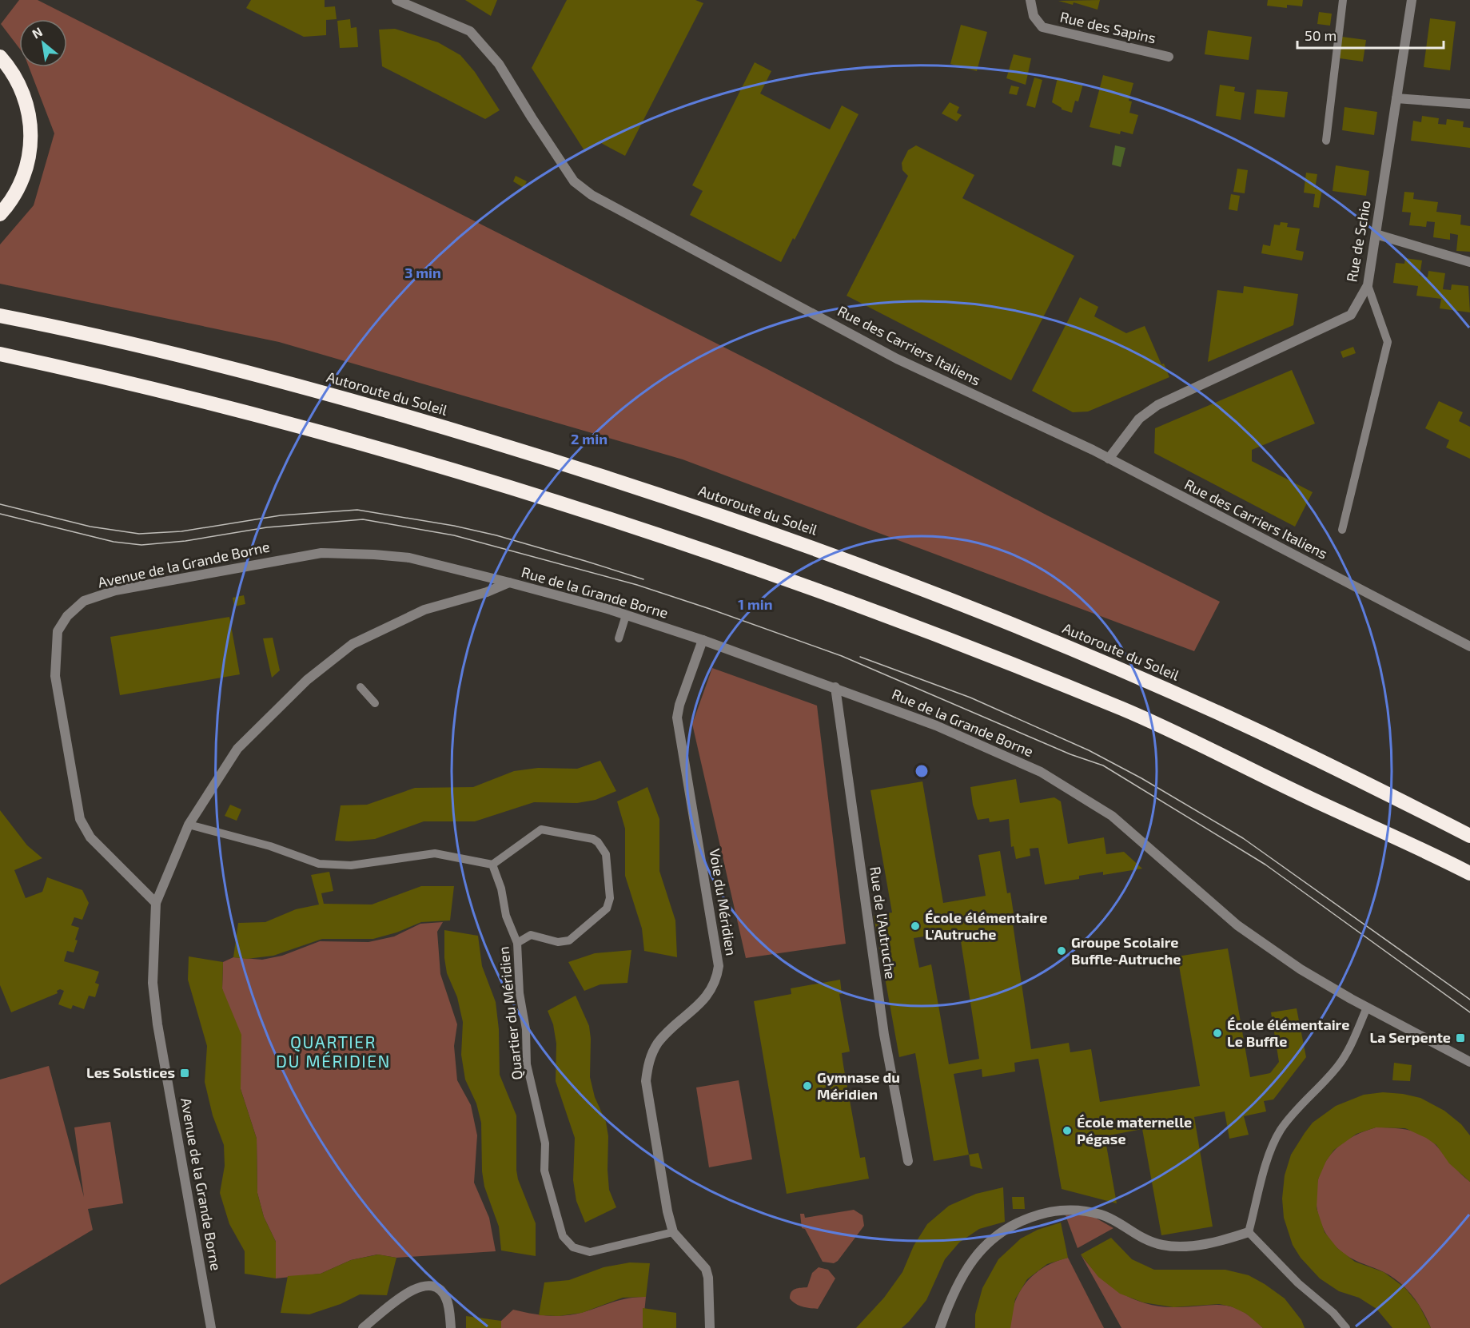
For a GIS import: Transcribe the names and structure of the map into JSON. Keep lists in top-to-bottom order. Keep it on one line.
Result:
{"streets":{"highway":["Autoroute du Soleil"],"street":["Rue des Sapins","Rue de Schio","Rue des Carriers Italiens","Avenue de la Grande Borne","Rue de la Grande Borne","Voie du Méridien","Rue de l'Autruche"],"lane":["Quartier du Méridien"]},"crossings":[["Rue de Schio","Rue des Carriers Italiens"],["Avenue de la Grande Borne","Rue de la Grande Borne"],["Rue de la Grande Borne","Voie du Méridien"],["Rue de la Grande Borne","Rue de l'Autruche"],["Voie du Méridien","Quartier du Méridien"]],"districts":["QUARTIER DU MÉRIDIEN"],"places":{"other":["École élémentaire L'Autruche","Groupe Scolaire Buffle-Autruche","École élémentaire Le Buffle","Gymnase du Méridien","École maternelle Pégase"],"transit":["La Serpente","Les Solstices"]},"scale_bar":"50 m","north":"top left","rings":["3 min","2 min","1 min"]}
